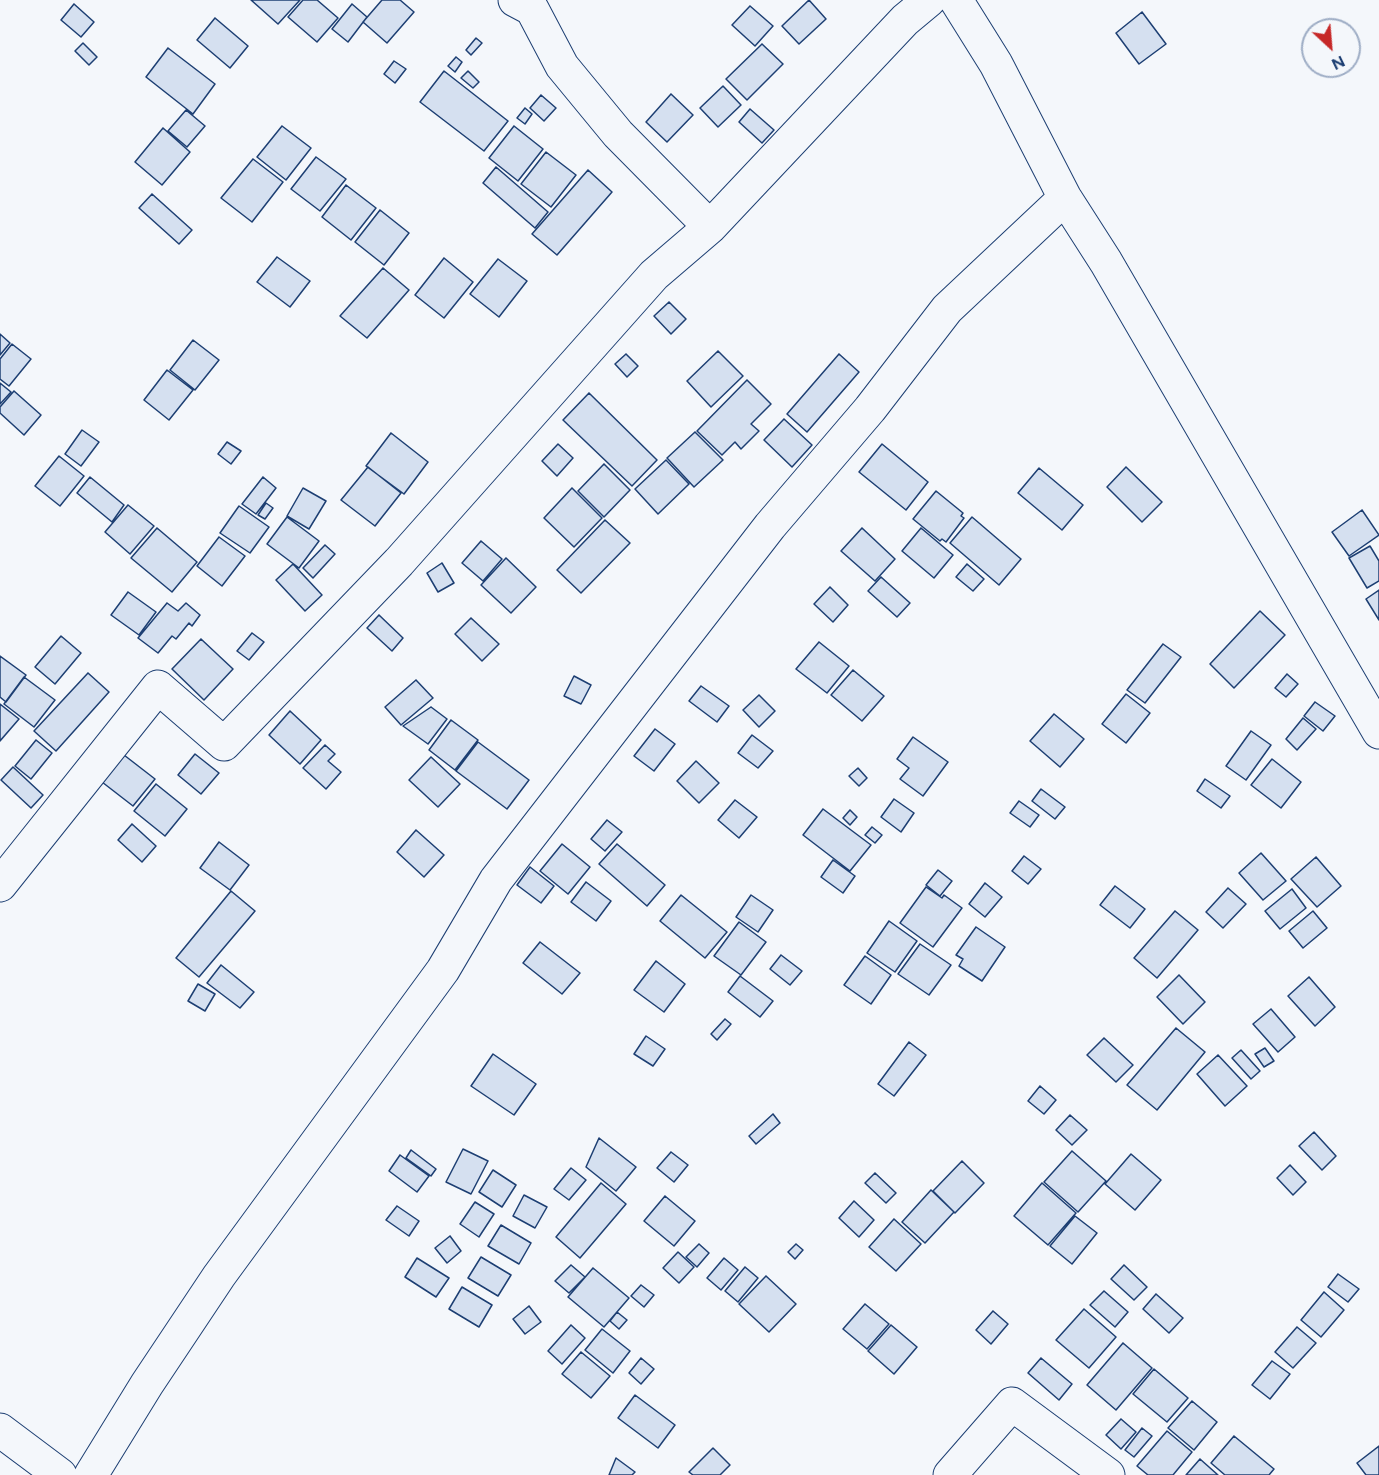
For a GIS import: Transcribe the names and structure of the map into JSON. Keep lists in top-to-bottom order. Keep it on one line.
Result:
{"north":"bottom right"}
